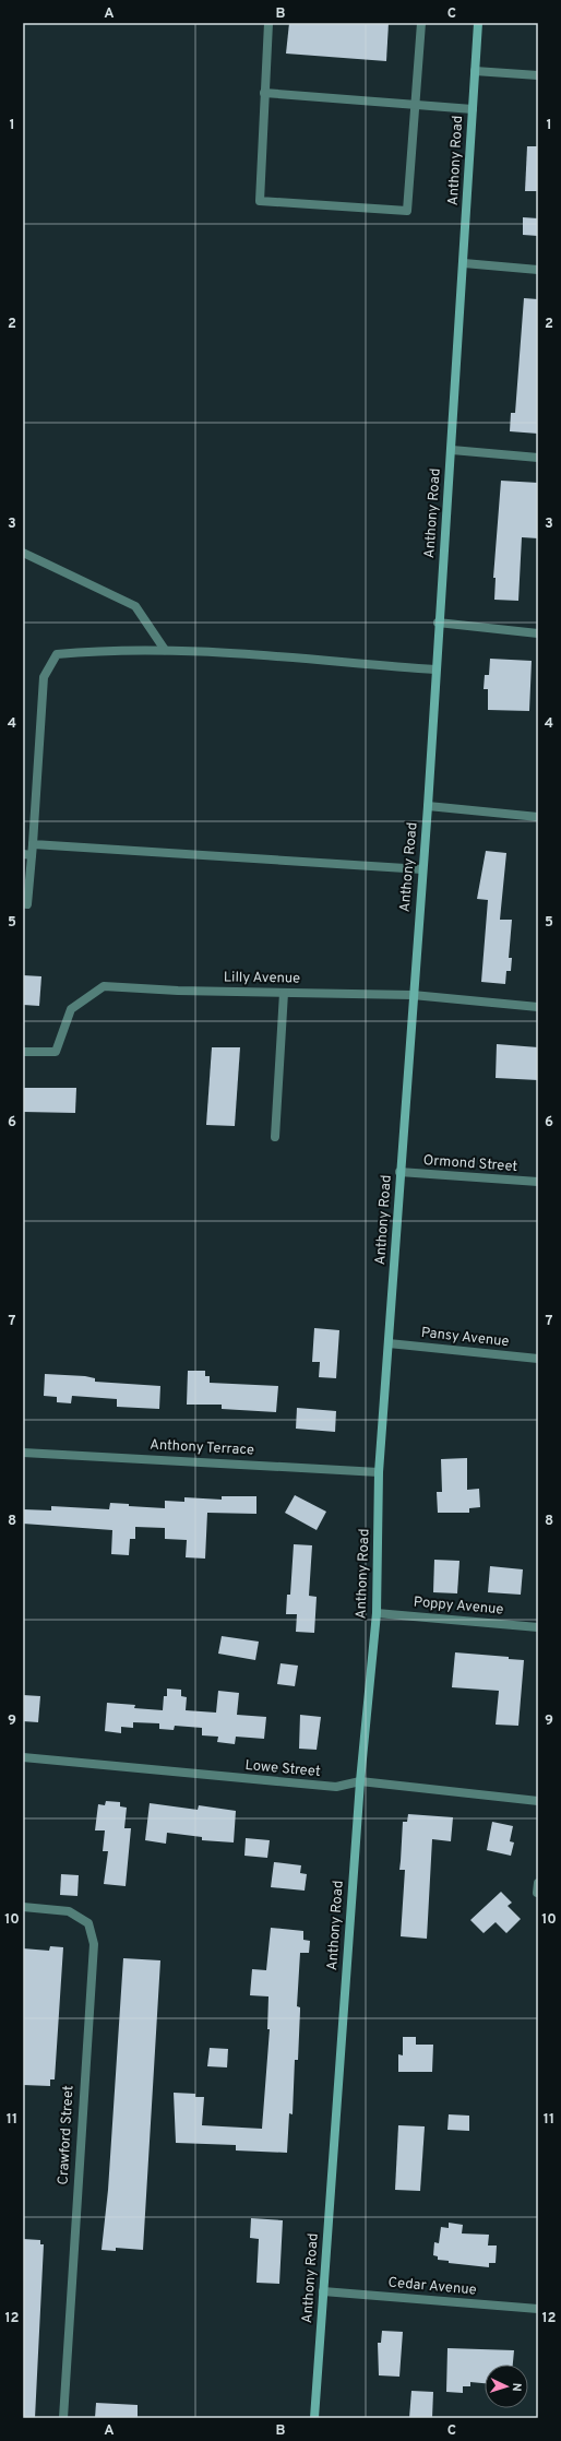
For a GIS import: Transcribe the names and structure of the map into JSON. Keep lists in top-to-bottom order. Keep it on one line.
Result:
{"streets":{"street":["Anthony Road","Lilly Avenue","Ormond Street","Pansy Avenue","Anthony Terrace","Poppy Avenue","Lowe Street","Crawford Street","Cedar Avenue"]},"crossings":[["Anthony Road","Lilly Avenue"],["Anthony Road","Ormond Street"],["Anthony Road","Pansy Avenue"],["Anthony Road","Anthony Terrace"],["Anthony Road","Poppy Avenue"],["Anthony Road","Lowe Street"],["Anthony Road","Cedar Avenue"]],"north":"right","grid":{"columns":["A","B","C"],"rows":["1","2","3","4","5","6","7","8","9","10","11","12"]}}
